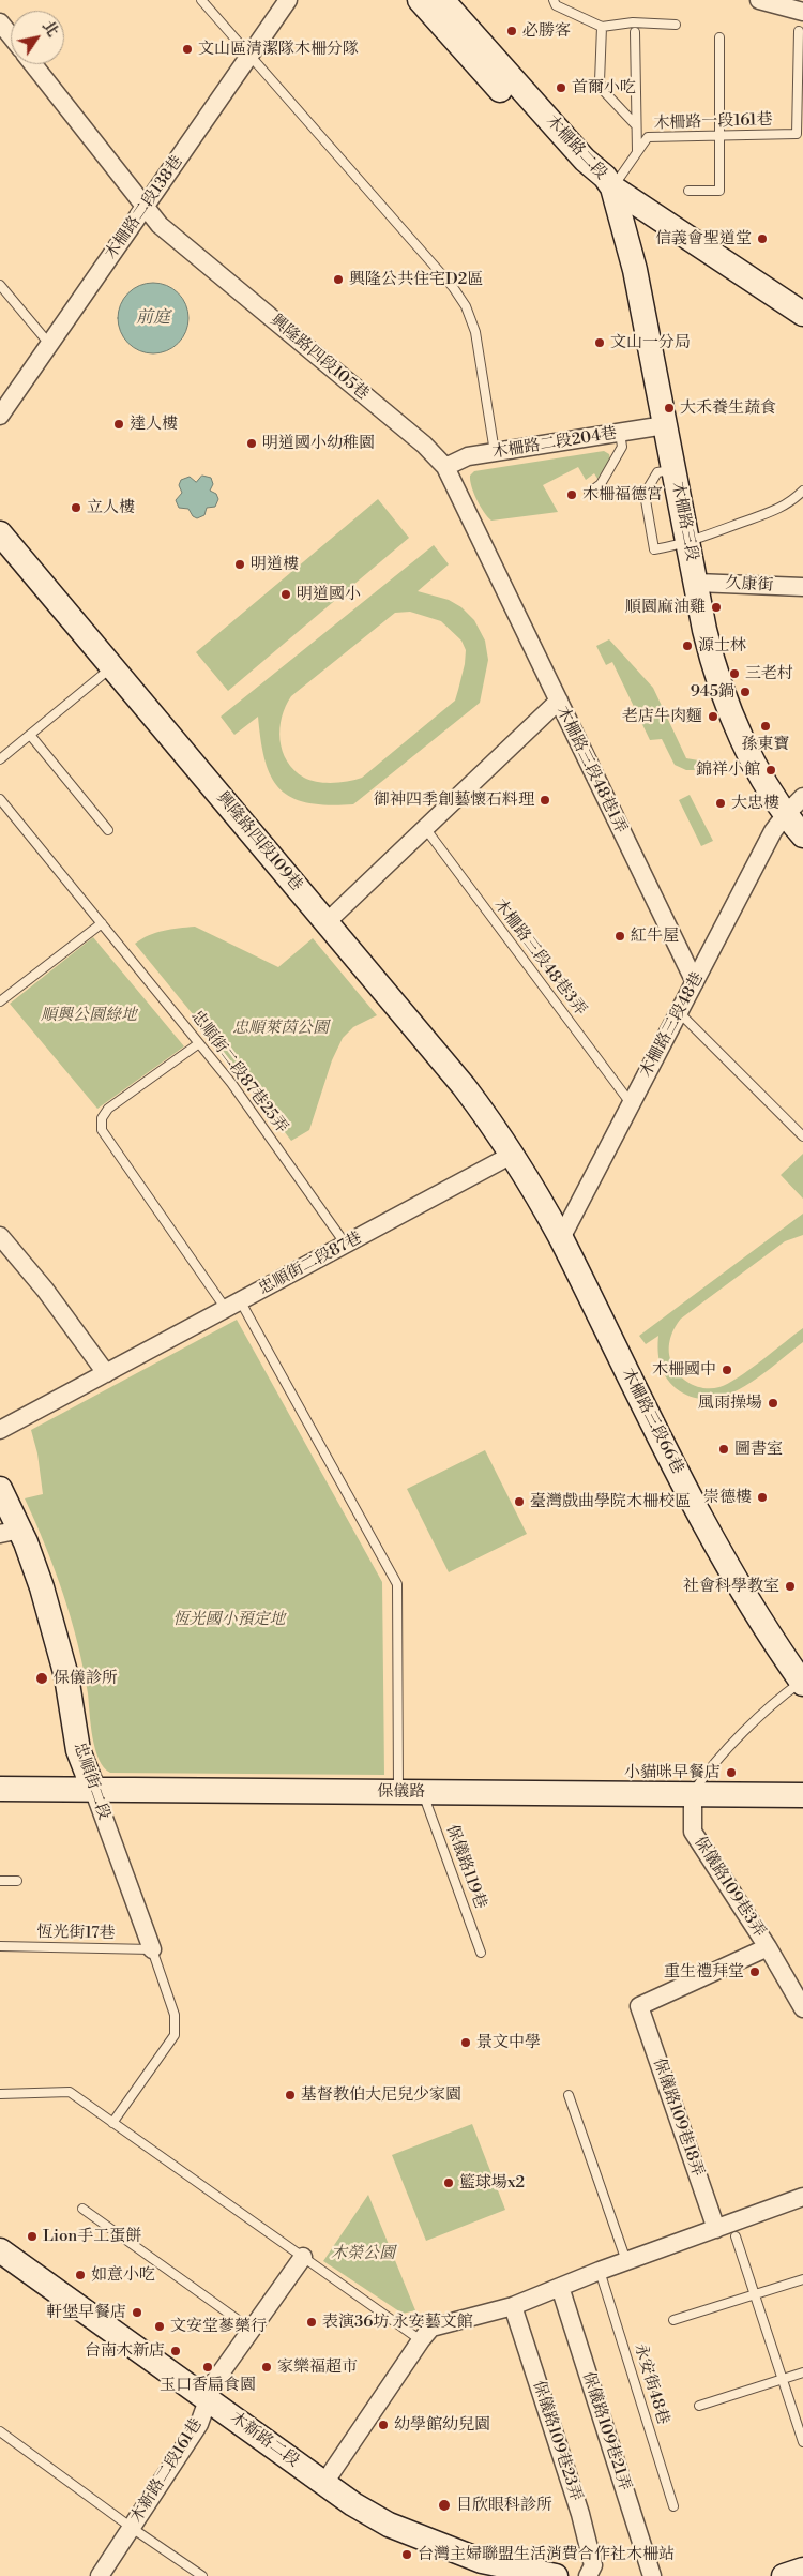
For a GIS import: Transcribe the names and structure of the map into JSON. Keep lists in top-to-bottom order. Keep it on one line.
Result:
{"streets":{"street":["木柵路二段","木柵路二段138巷","興隆路四段105巷","木柵路二段204巷","木柵路三段","久康街","木柵路三段48巷1弄","興隆路四段109巷","木柵路三段48巷","忠順街二段87巷","木柵路三段66巷","忠順街二段","保儀路","保儀路109巷3弄","保儀路109巷18弄","保儀路109巷21弄","木新路二段","保儀路109巷23弄","木新路二段161巷"],"lane":["木柵路一段161巷","木柵路三段48巷3弄","忠順街二段87巷25弄","保儀路119巷","恆光街17巷","永安街48巷"]},"crossings":[["木柵路一段161巷","木柵路二段"],["木柵路一段161巷","木柵路三段"],["木柵路二段","木柵路三段"],["木柵路二段138巷","興隆路四段105巷"],["興隆路四段105巷","木柵路二段204巷"],["興隆路四段105巷","木柵路三段48巷1弄"],["木柵路二段204巷","木柵路三段"],["木柵路三段","久康街"],["木柵路三段","木柵路三段48巷"],["木柵路三段48巷1弄","興隆路四段109巷"],["木柵路三段48巷1弄","木柵路三段48巷3弄"],["木柵路三段48巷1弄","木柵路三段48巷"],["興隆路四段109巷","忠順街二段87巷"],["興隆路四段109巷","木柵路三段66巷"],["木柵路三段48巷3弄","木柵路三段48巷"],["木柵路三段48巷","木柵路三段66巷"],["忠順街二段87巷25弄","忠順街二段87巷"],["忠順街二段87巷","木柵路三段66巷"],["忠順街二段","保儀路"],["忠順街二段","恆光街17巷"],["保儀路","保儀路119巷"],["保儀路","保儀路109巷3弄"],["保儀路109巷3弄","保儀路109巷18弄"],["木新路二段","木新路二段161巷"]],"water":["前庭"],"parks":["順興公園綠地","忠順萊茵公園","恆光國小預定地","木榮公園"],"places":["必勝客","文山區清潔隊木柵分隊","首爾小吃","信義會聖道堂","興隆公共住宅D2區","文山一分局","大禾養生蔬食","達人樓","明道國小幼稚園","木柵福德宮","立人樓","明道樓","明道國小","順園麻油雞","源士林","三老村","945鍋","老店牛肉麵","孫東寶","錦祥小館","御神四季創藝懷石料理","大忠樓","紅牛屋","木柵國中","風雨操場","圖書室","崇德樓","臺灣戲曲學院木柵校區","社會科學教室","保儀診所","小貓咪早餐店","重生禮拜堂","景文中學","基督教伯大尼兒少家園","籃球場x2","Lion手工蛋餅","如意小吃","軒堡早餐店","表演36坊 永安藝文館","文安堂蔘藥行","台南木新店","玉口香扁食園","家樂福超市","幼學館幼兒園","目欣眼科診所","台灣主婦聯盟生活消費合作社木柵站"],"north":"top right"}
